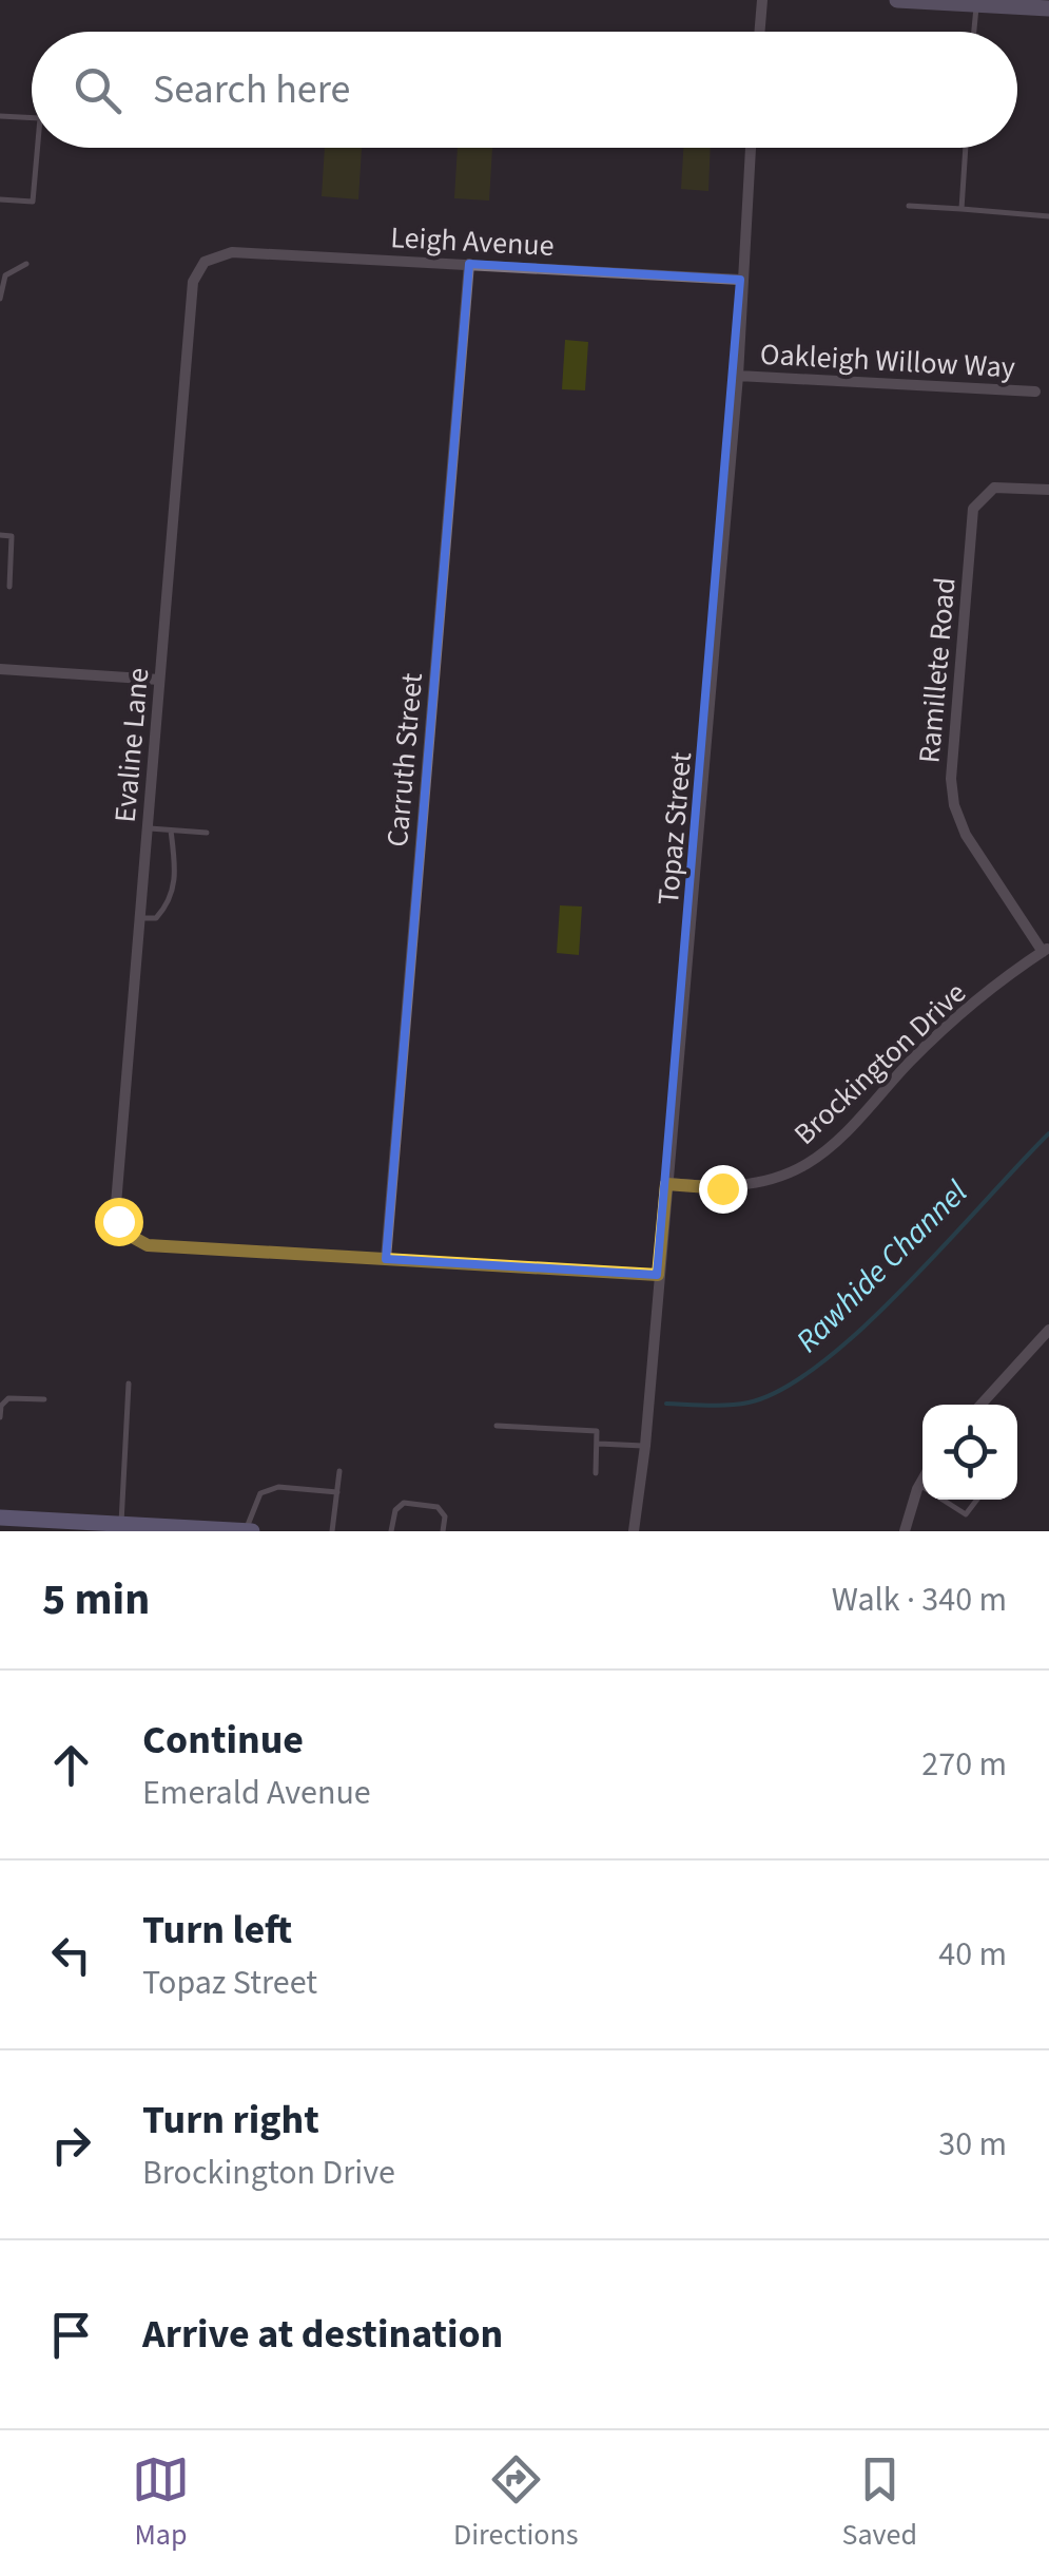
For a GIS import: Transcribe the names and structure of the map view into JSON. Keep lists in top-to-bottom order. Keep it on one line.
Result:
{"streets":{"street":["Leigh Avenue","Oakleigh Willow Way","Ramillete Road","Evaline Lane","Carruth Street","Topaz Street","Brockington Drive"]},"crossings":[["Leigh Avenue","Evaline Lane"],["Leigh Avenue","Carruth Street"],["Leigh Avenue","Topaz Street"],["Oakleigh Willow Way","Topaz Street"],["Ramillete Road","Brockington Drive"],["Evaline Lane","Carruth Street"],["Topaz Street","Brockington Drive"]],"water":["Rawhide Channel"],"page":{"search":"Search here","heading":["5 min","Walk · 340 m"],"list":[["Continue","Emerald Avenue","270 m"],["Turn left","Topaz Street","40 m"],["Turn right","Brockington Drive","30 m"],"Arrive at destination"],"nav":["Map","Directions","Saved"]}}
